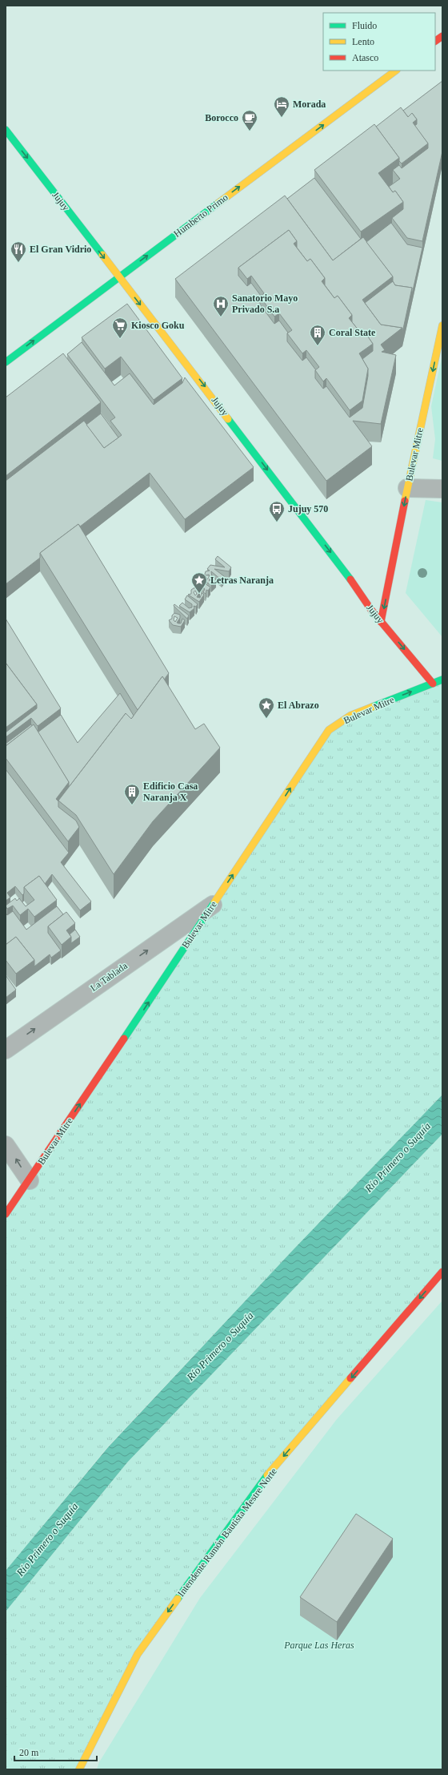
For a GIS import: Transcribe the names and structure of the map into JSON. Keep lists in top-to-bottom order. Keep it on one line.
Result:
{"streets":{"main road":["Jujuy","Humberto Primo","Bulevar Mitre","Intendente Ramón Bautista Mestre Norte"],"street":["La Tablada"]},"crossings":[["Jujuy","Humberto Primo"],["Jujuy","Bulevar Mitre"],["Bulevar Mitre","La Tablada"]],"one_way":["Jujuy","Humberto Primo","La Tablada","Intendente Ramón Bautista Mestre Norte"],"water":["Río Primero o Suquía"],"parks":["Parque Las Heras"],"places":{"hotel":["Morada"],"cafe":["Borocco"],"restaurant":["El Gran Vidrio"],"hospital":["Sanatorio Mayo Privado S.a"],"supermarket":["Kiosco Goku"],"building":["Coral State","Edificio Casa Naranja X"],"bus stop":["Jujuy 570"],"place":["Letras Naranja","El Abrazo"]},"legend":["Fluido","Lento","Atasco"],"scale_bar":"20 m"}
